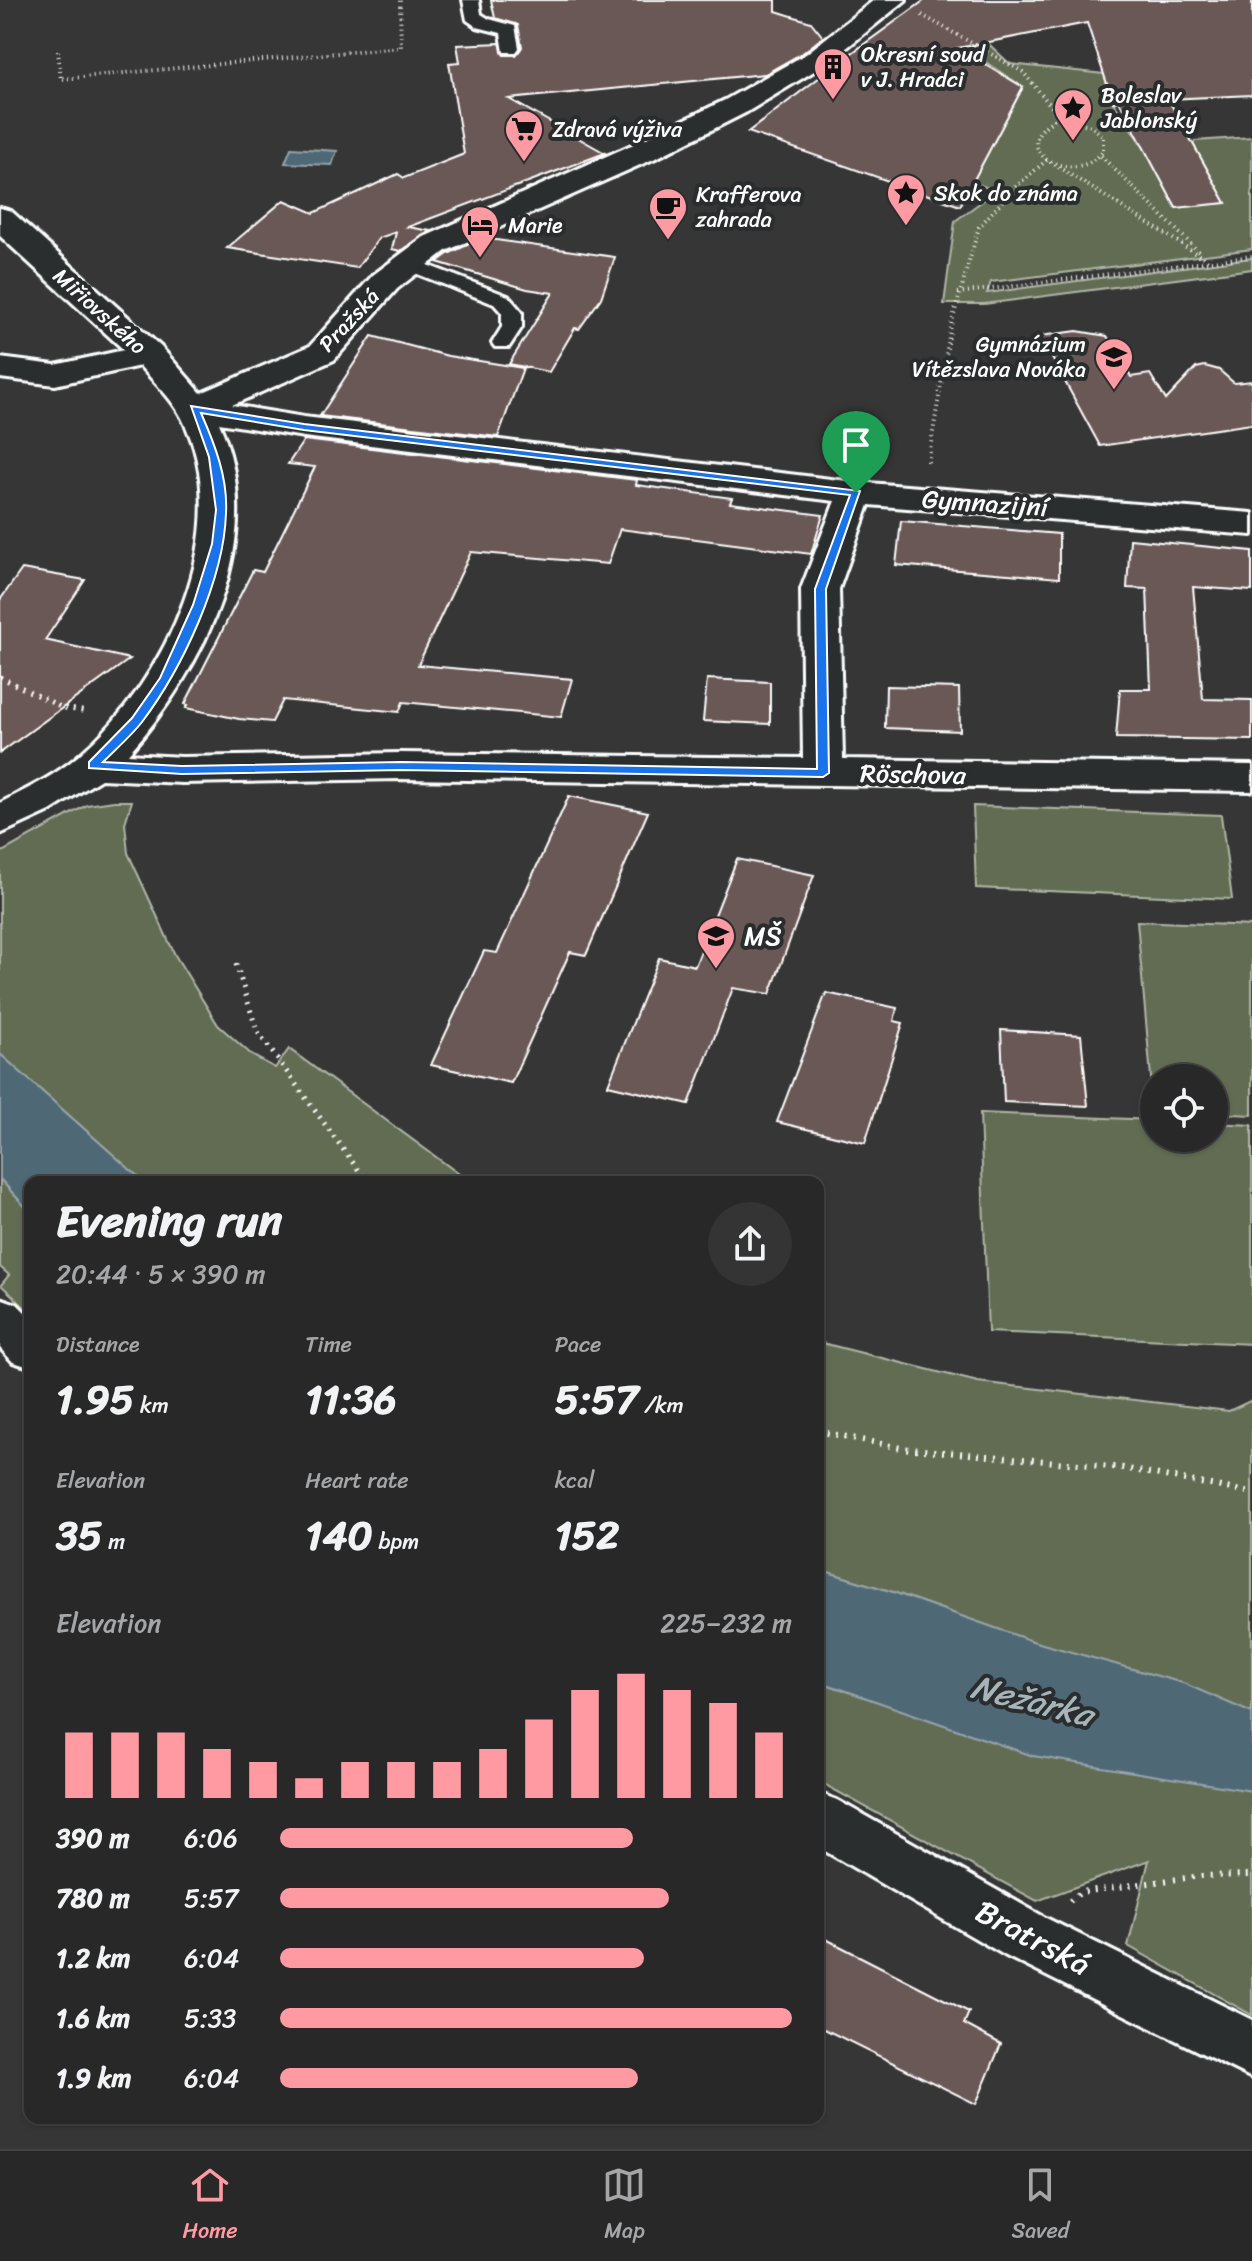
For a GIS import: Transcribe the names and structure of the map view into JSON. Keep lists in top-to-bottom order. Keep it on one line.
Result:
{"streets":{"street":["Miřiovského","Pražská","Gymnazijní","Röschova","Bratrská"]},"crossings":[["Miřiovského","Pražská"],["Miřiovského","Gymnazijní"],["Pražská","Gymnazijní"]],"water":["Nežárka"],"places":{"building":["Okresní soud v J. Hradci"],"place":["Boleslav Jablonský","Skok do známa"],"supermarket":["Zdravá výživa"],"cafe":["Krafferova zahrada"],"hotel":["Marie"],"school or university":["Gymnázium Vítězslava Nováka","MŠ"]},"page":{"heading":["Evening run","20:44 · 5 × 390 m"],"stats":[["Distance","1.95 km"],["Time","11:36"],["Pace","5:57 /km"],["Elevation","35 m"],["Heart rate","140 bpm"],["kcal","152"]],"chart":["Elevation","225–232 m"],"list":[{"name":"390 m","note":"6:06"},{"name":"780 m","note":"5:57"},{"name":"1.2 km","note":"6:04"},{"name":"1.6 km","note":"5:33"},{"name":"1.9 km","note":"6:04"}],"tabs":["Home","Map","Saved"]}}
